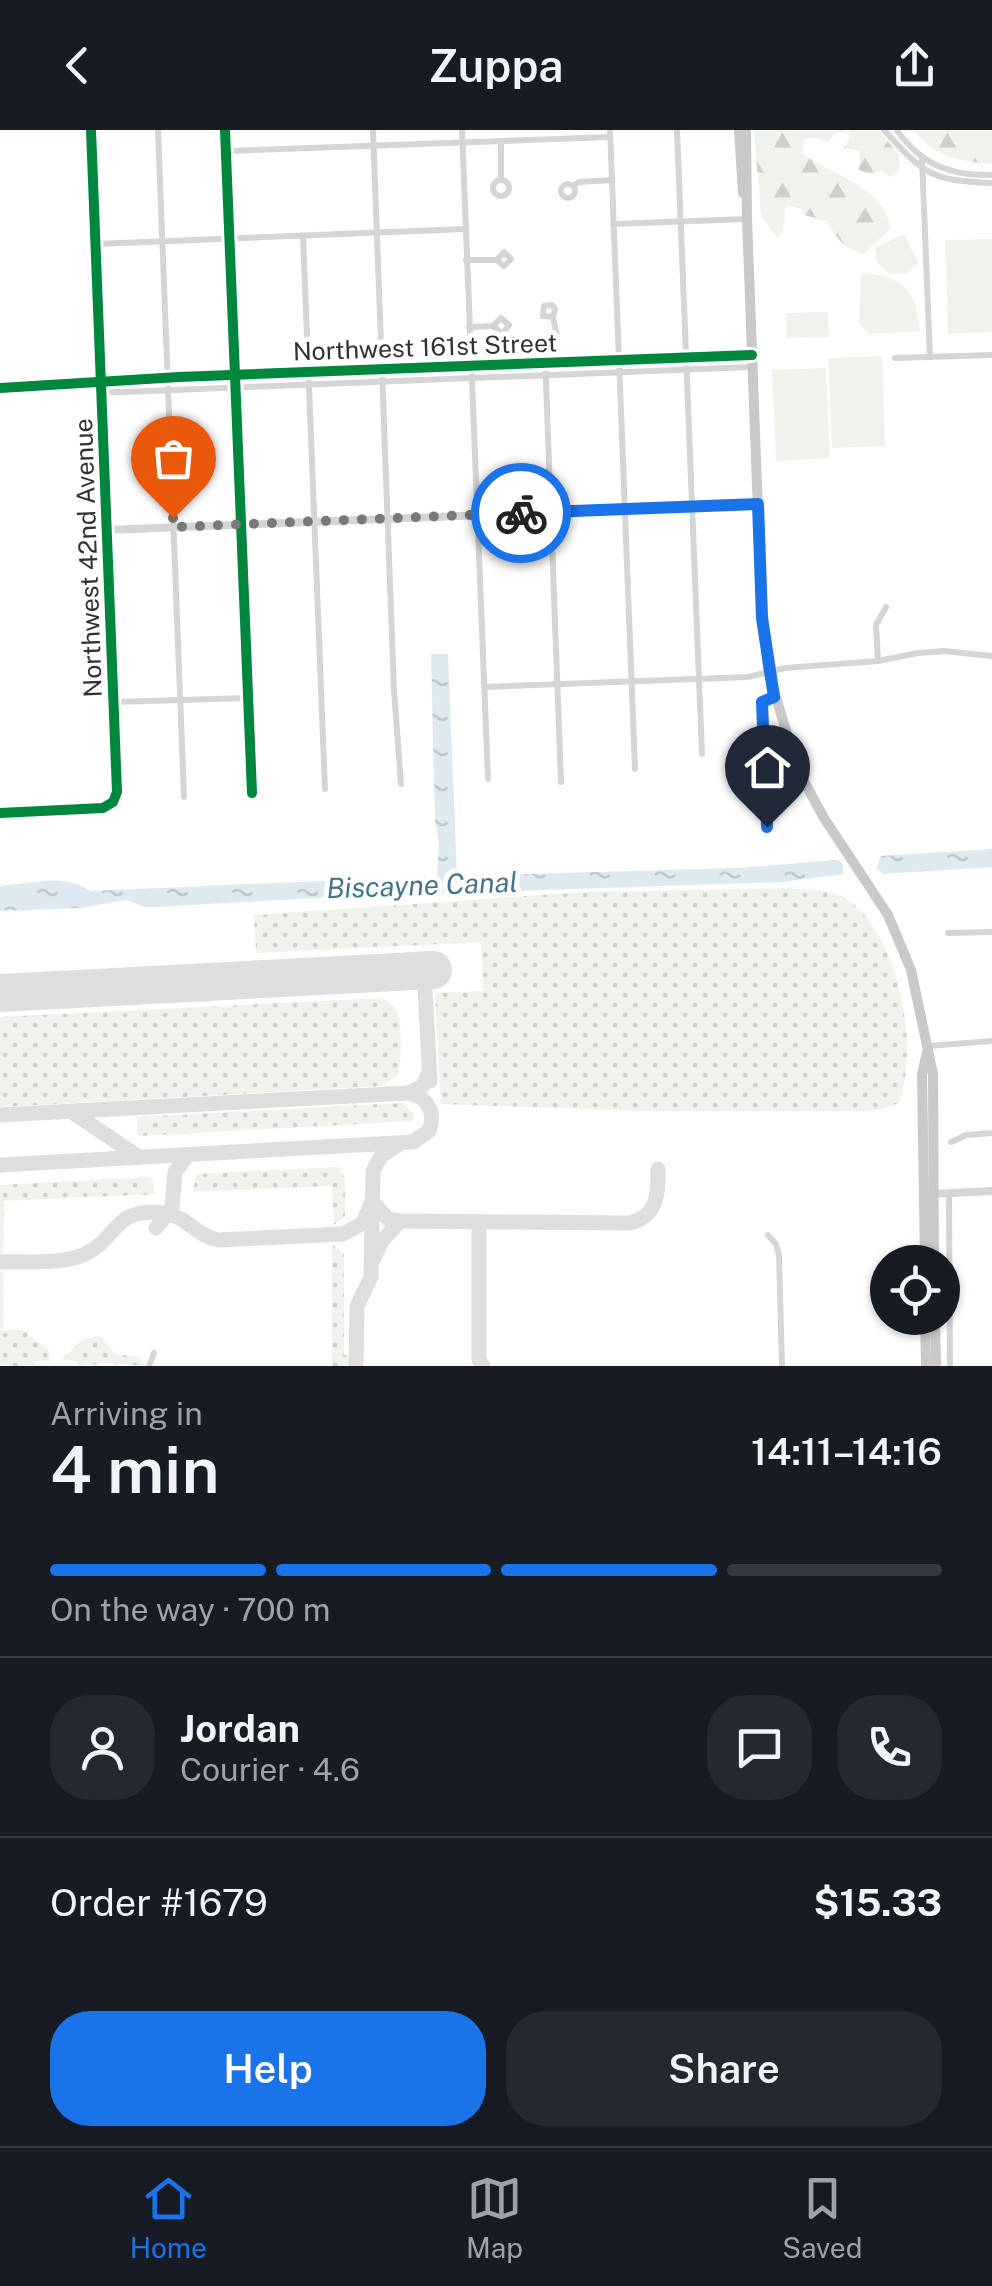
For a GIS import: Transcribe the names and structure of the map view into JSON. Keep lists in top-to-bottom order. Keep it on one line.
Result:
{"streets":{"street":["Northwest 161st Street","Northwest 42nd Avenue"]},"crossings":[["Northwest 161st Street","Northwest 42nd Avenue"]],"water":["Biscayne Canal"],"page":{"header":"Zuppa","heading":["4 min","Arriving in","14:11–14:16"],"panel":["Jordan","Courier · 4.6","Order #1679","$15.33"],"bar":"On the way · 700 m","buttons":["Help","Share"],"tabs":["Home","Map","Saved"]}}
